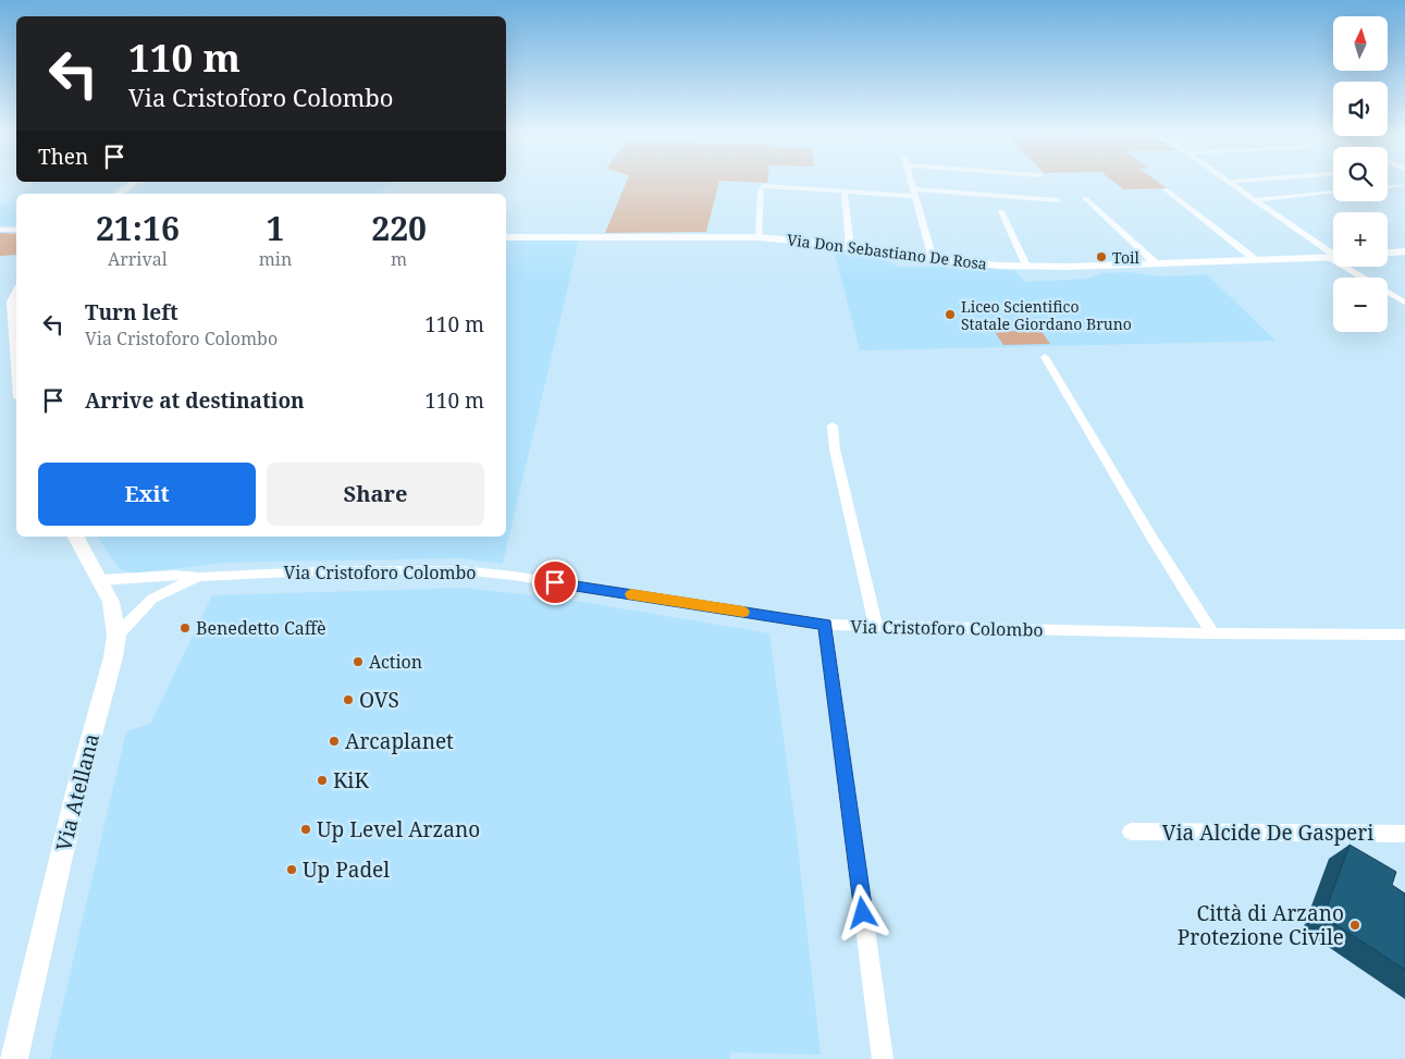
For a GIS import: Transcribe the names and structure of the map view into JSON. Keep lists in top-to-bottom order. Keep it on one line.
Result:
{"streets":{"main road":["Via Atellana"],"street":["Via Don Sebastiano De Rosa","Via Cristoforo Colombo","Via Alcide De Gasperi"]},"crossings":[["Via Cristoforo Colombo","Via Atellana"]],"places":["Toil","Liceo Scientifico Statale Giordano Bruno","Benedetto Caffè","Action","OVS","Arcaplanet","KiK","Up Level Arzano","Up Padel","Città di Arzano Protezione Civile"],"north":"top","page":{"map_buttons":["+","−"],"turn":["110 m","Via Cristoforo Colombo"],"then":"Then","eta":["21:16","Arrival","1","min","220","m"],"list":[{"name":"Turn left","note":"Via Cristoforo Colombo","value":"110 m"},{"name":"Arrive at destination","value":"110 m"}],"buttons":["Exit","Share"]}}
